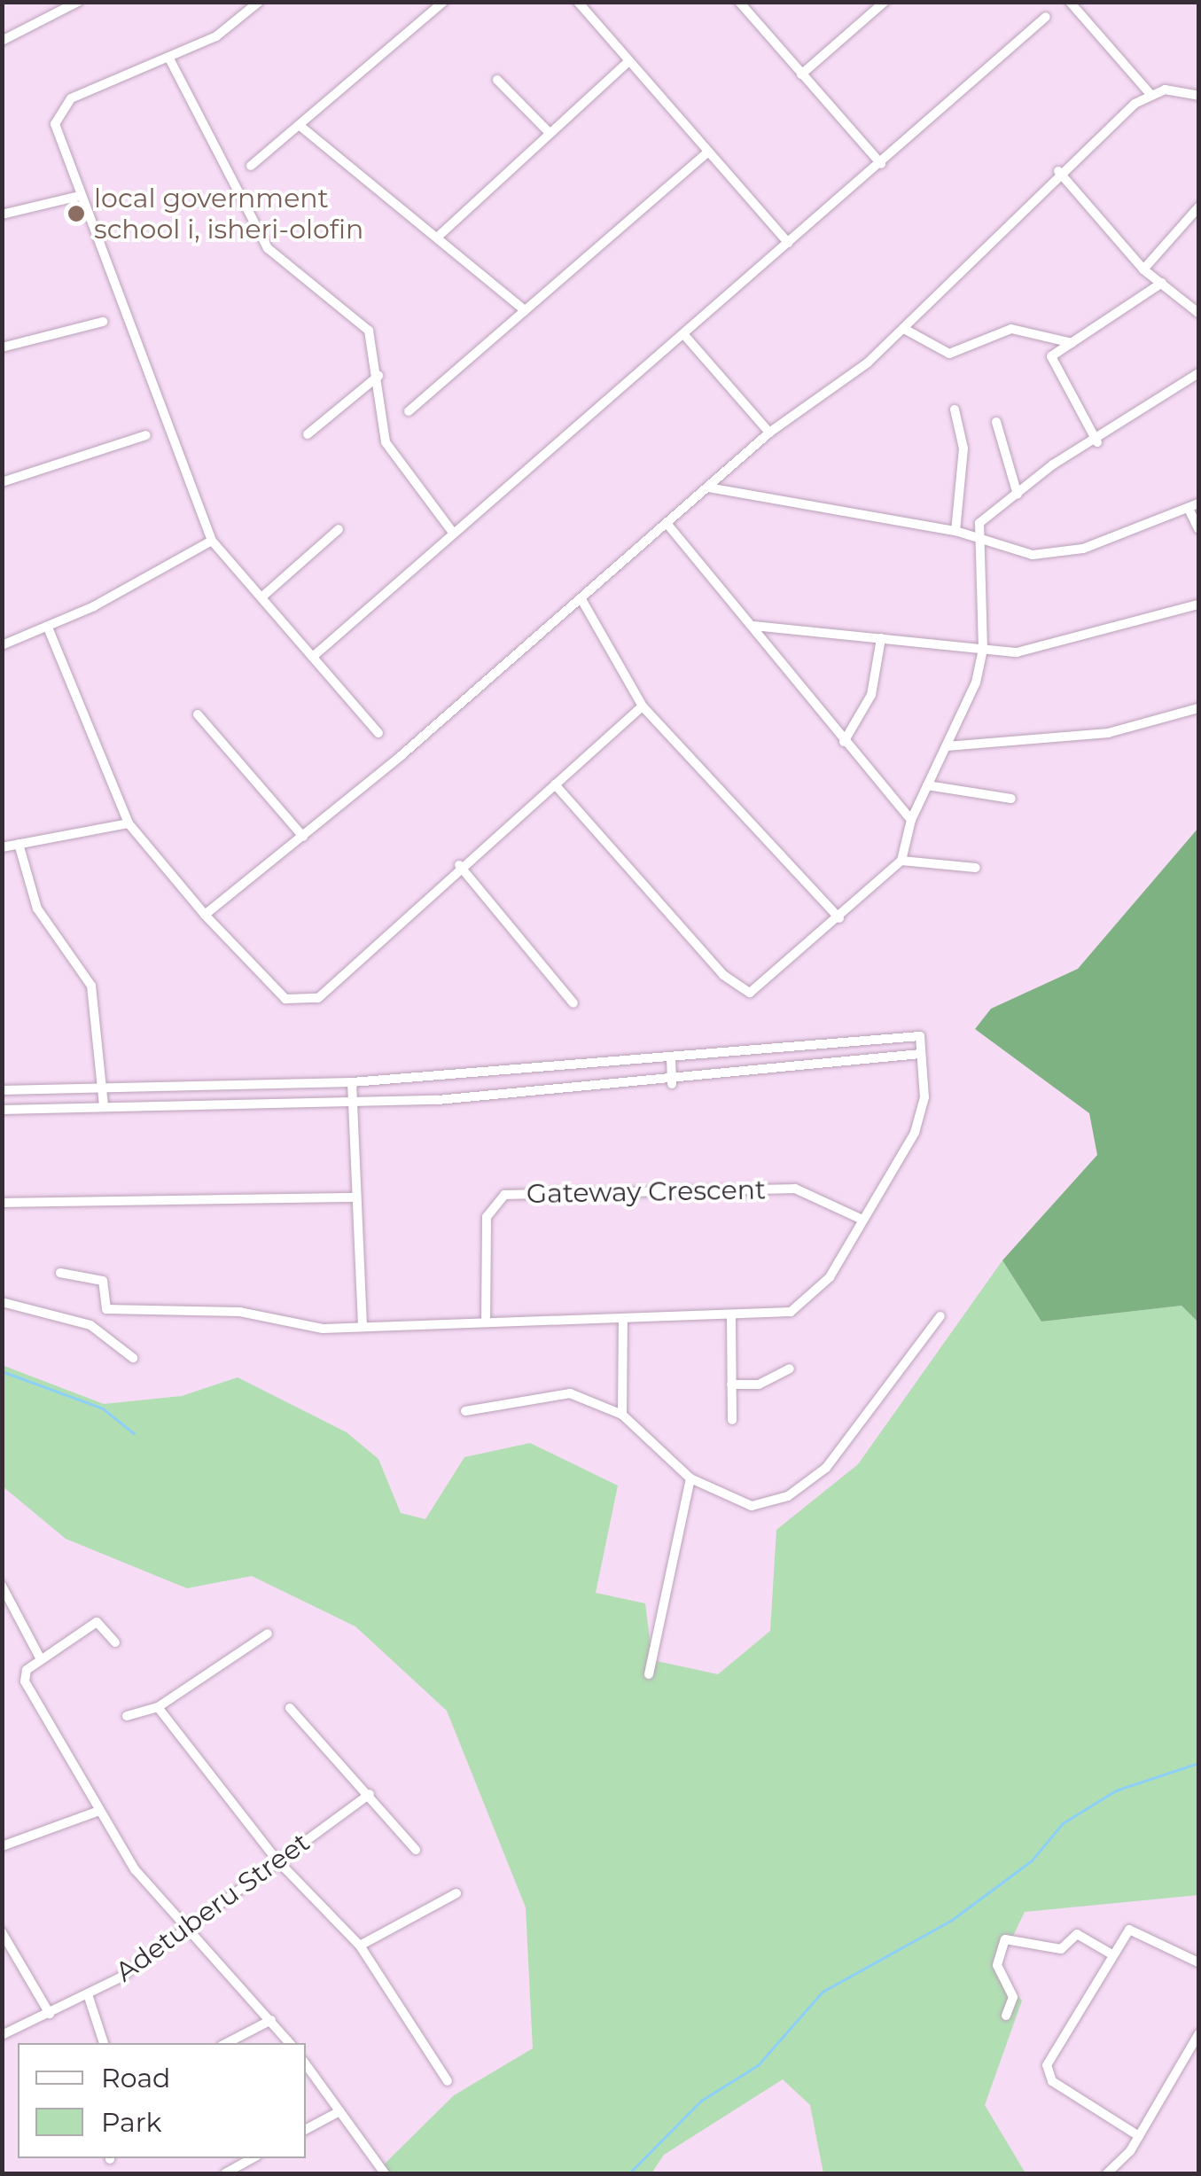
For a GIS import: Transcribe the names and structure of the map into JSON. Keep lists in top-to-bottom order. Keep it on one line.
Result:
{"streets":{"street":["Gateway Crescent","Adetuberu Street"]},"places":["local government school i, isheri-olofin"],"legend":["Road","Park"]}
